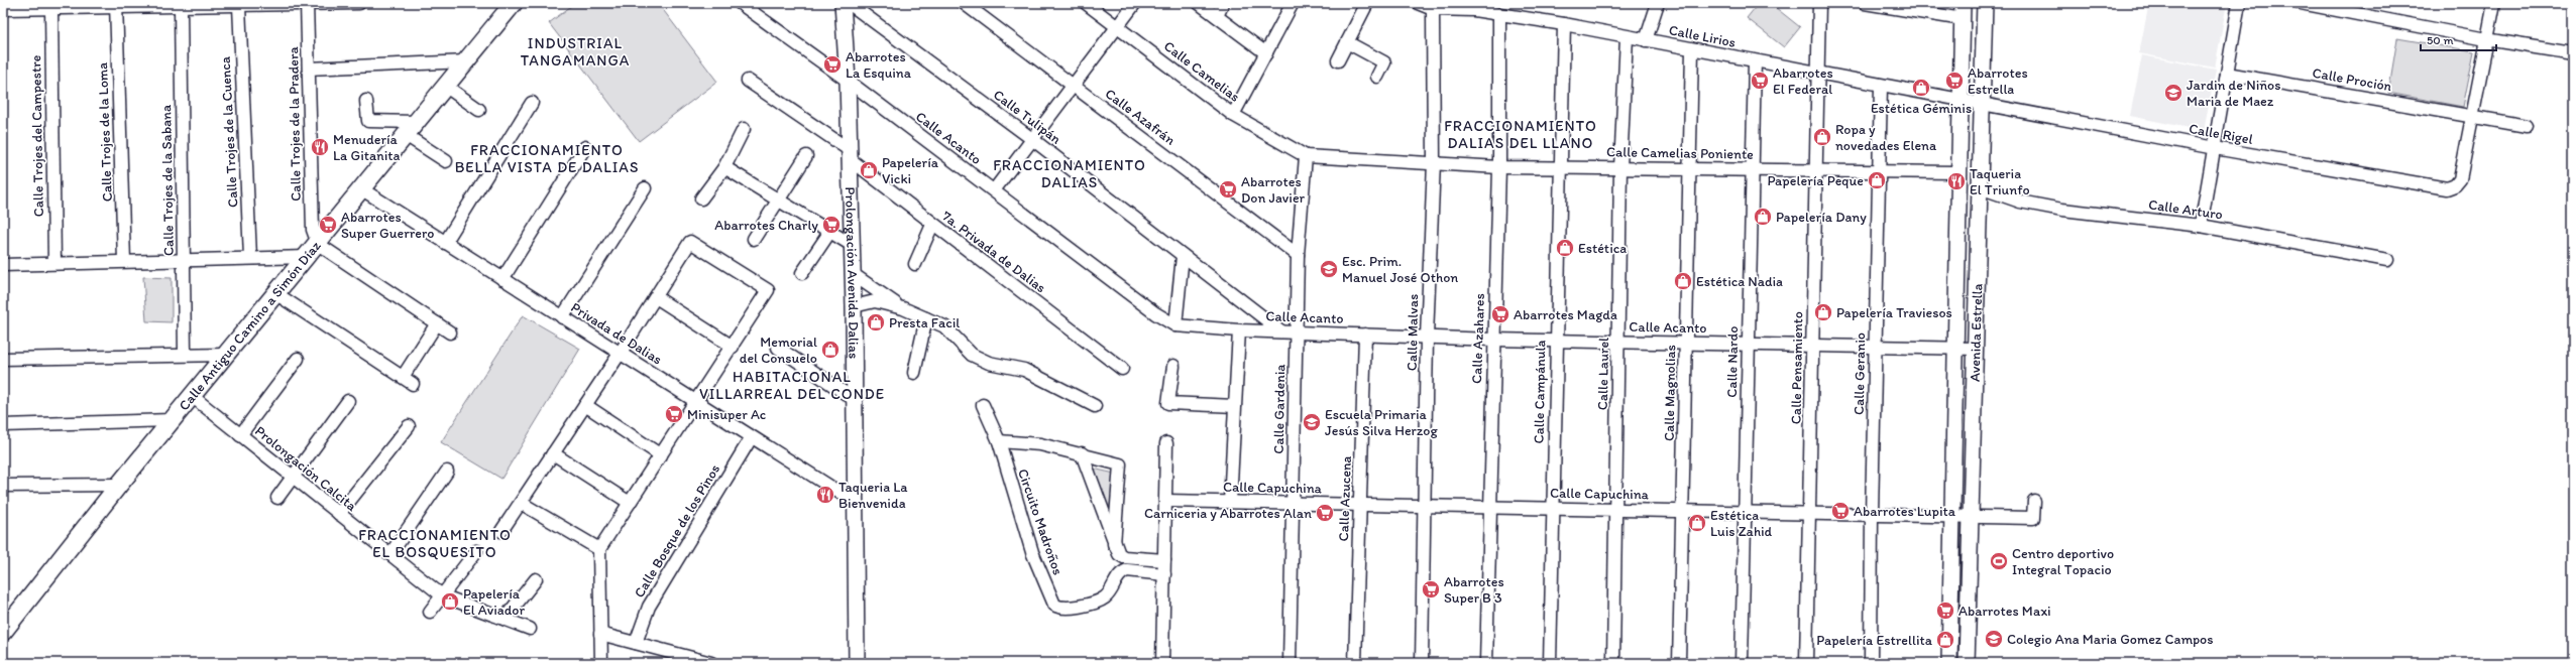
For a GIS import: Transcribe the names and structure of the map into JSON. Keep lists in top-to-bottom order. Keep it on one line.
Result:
{"streets":{"main road":["Calle Antiguo Camino a Simón Díaz"],"street":["Calle Lirios","Calle Camelias","Calle Proción","Calle Tulipán","Calle Azafrán","Calle Trojes de la Pradera","Calle Trojes de la Loma","Calle Trojes de la Cuenca","Calle Rigel","Calle Trojes del Campestre","Calle Acanto","Calle Camelias Poniente","Calle Trojes de la Sabana","Calle Arturo","7a. Privada de Dalias","Prolongación Avenida Dalias","Calle Malvas","Privada de Dalias","Avenida Estrella","Calle Azahares","Calle Nardo","Calle Pensamiento","Calle Laurel","Calle Geranio","Calle Campánula","Calle Magnolias","Calle Gardenia","Prolongación Calcita","Calle Capuchina","Calle Azucena","Circuito Madroños","Calle Bosque de los Pinos"]},"crossings":[["Calle Lirios","Calle Rigel"],["Calle Lirios","Calle Malvas"],["Calle Lirios","Avenida Estrella"],["Calle Lirios","Calle Azahares"],["Calle Lirios","Calle Nardo"],["Calle Lirios","Calle Pensamiento"],["Calle Lirios","Calle Laurel"],["Calle Lirios","Calle Geranio"],["Calle Lirios","Calle Campánula"],["Calle Lirios","Calle Magnolias"],["Calle Camelias","Calle Camelias Poniente"],["Calle Camelias","Calle Gardenia"],["Calle Proción","Calle Rigel"],["Calle Tulipán","Calle Acanto"],["Calle Azafrán","Calle Gardenia"],["Calle Trojes de la Pradera","Calle Antiguo Camino a Simón Díaz"],["Calle Rigel","Avenida Estrella"],["Calle Acanto","Prolongación Avenida Dalias"],["Calle Acanto","Calle Malvas"],["Calle Acanto","Avenida Estrella"],["Calle Acanto","Calle Azahares"],["Calle Acanto","Calle Nardo"],["Calle Acanto","Calle Pensamiento"],["Calle Acanto","Calle Laurel"],["Calle Acanto","Calle Geranio"],["Calle Acanto","Calle Campánula"],["Calle Acanto","Calle Magnolias"],["Calle Acanto","Calle Gardenia"],["Calle Acanto","Calle Azucena"],["Calle Camelias Poniente","Calle Malvas"],["Calle Camelias Poniente","Avenida Estrella"],["Calle Camelias Poniente","Calle Azahares"],["Calle Camelias Poniente","Calle Nardo"],["Calle Camelias Poniente","Calle Pensamiento"],["Calle Camelias Poniente","Calle Laurel"],["Calle Camelias Poniente","Calle Geranio"],["Calle Camelias Poniente","Calle Campánula"],["Calle Camelias Poniente","Calle Magnolias"],["Calle Camelias Poniente","Calle Gardenia"],["Calle Arturo","Avenida Estrella"],["7a. Privada de Dalias","Prolongación Avenida Dalias"],["Prolongación Avenida Dalias","Privada de Dalias"],["Calle Antiguo Camino a Simón Díaz","Privada de Dalias"],["Calle Antiguo Camino a Simón Díaz","Prolongación Calcita"],["Calle Malvas","Calle Capuchina"],["Privada de Dalias","Calle Bosque de los Pinos"],["Avenida Estrella","Calle Capuchina"],["Calle Azahares","Calle Capuchina"],["Calle Nardo","Calle Capuchina"],["Calle Pensamiento","Calle Capuchina"],["Calle Laurel","Calle Capuchina"],["Calle Geranio","Calle Capuchina"],["Calle Campánula","Calle Capuchina"],["Calle Magnolias","Calle Capuchina"],["Calle Gardenia","Calle Capuchina"],["Calle Capuchina","Calle Azucena"]],"districts":["INDUSTRIAL TANGAMANGA","FRACCIONAMIENTO DALIAS DEL LLANO","FRACCIONAMIENTO BELLA VISTA DE DALIAS","FRACCIONAMIENTO DALIAS","HABITACIONAL VILLARREAL DEL CONDE","FRACCIONAMIENTO EL BOSQUESITO"],"places":{"supermarket":["Abarrotes La Esquina","Abarrotes El Federal","Abarrotes Estrella","Abarrotes Don Javier","Abarrotes Super Guerrero","Abarrotes Charly","Abarrotes Magda","Minisuper Ac","Abarrotes Lupita","Carniceria y Abarrotes Alan","Abarrotes Super B 3","Abarrotes Maxi"],"shop":["Estética Géminis","Ropa y novedades Elena","Papelería Vicki","Papelería Peque","Papelería Dany","Estética","Estética Nadia","Papelería Traviesos","Presta Facil","Memorial del Consuelo","Estética Luis Zahid","Papelería El Aviador","Papelería Estrellita"],"school or university":["Jardin de Niños Maria de Maez","Esc. Prim. Manuel José Othon","Escuela Primaria Jesús Silva Herzog","Colegio Ana Maria Gomez Campos"],"restaurant":["Menudería La Gitanita","Taqueria El Triunfo","Taqueria La Bienvenida"],"sports":["Centro deportivo Integral Topacio"]},"scale_bar":"50 m"}
